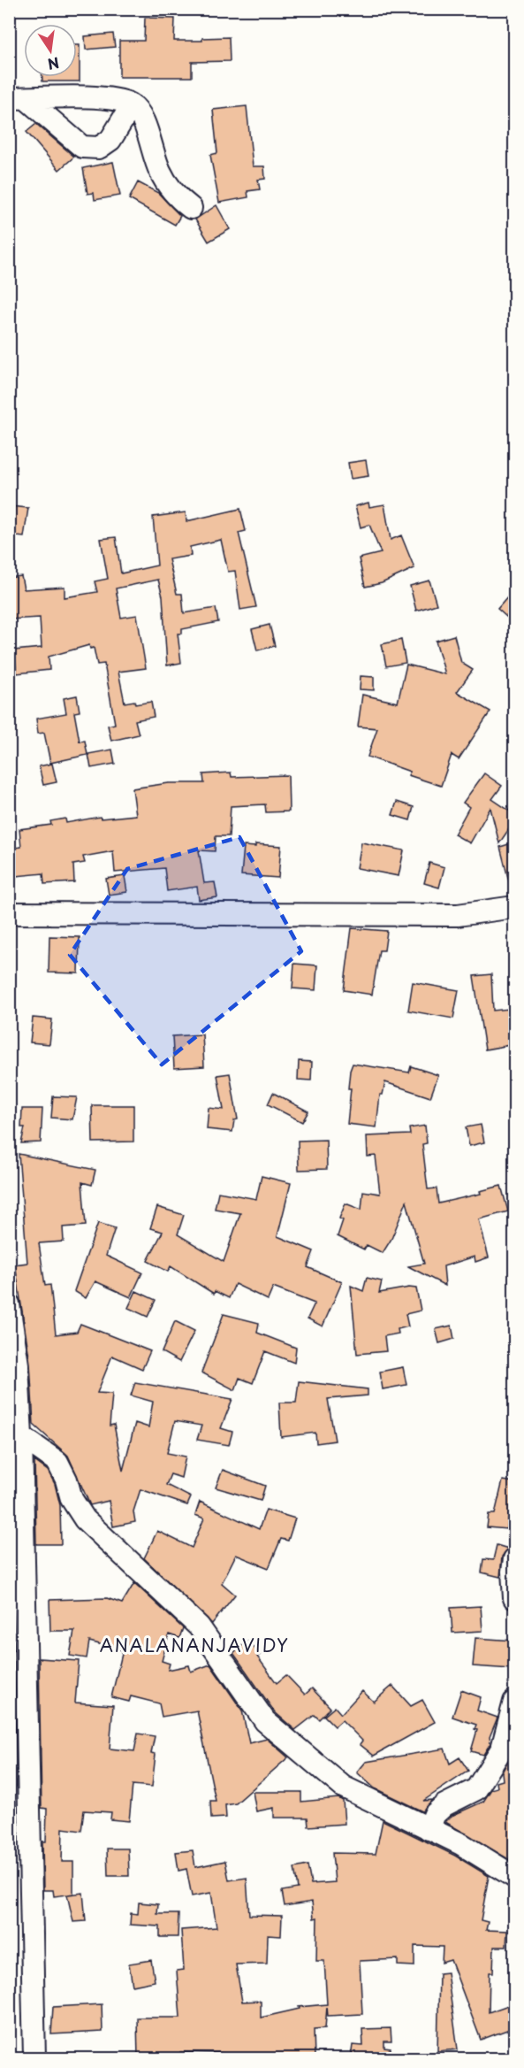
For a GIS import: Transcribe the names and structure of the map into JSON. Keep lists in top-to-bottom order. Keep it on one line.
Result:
{"districts":["ANALANANJAVIDY"],"north":"bottom"}
